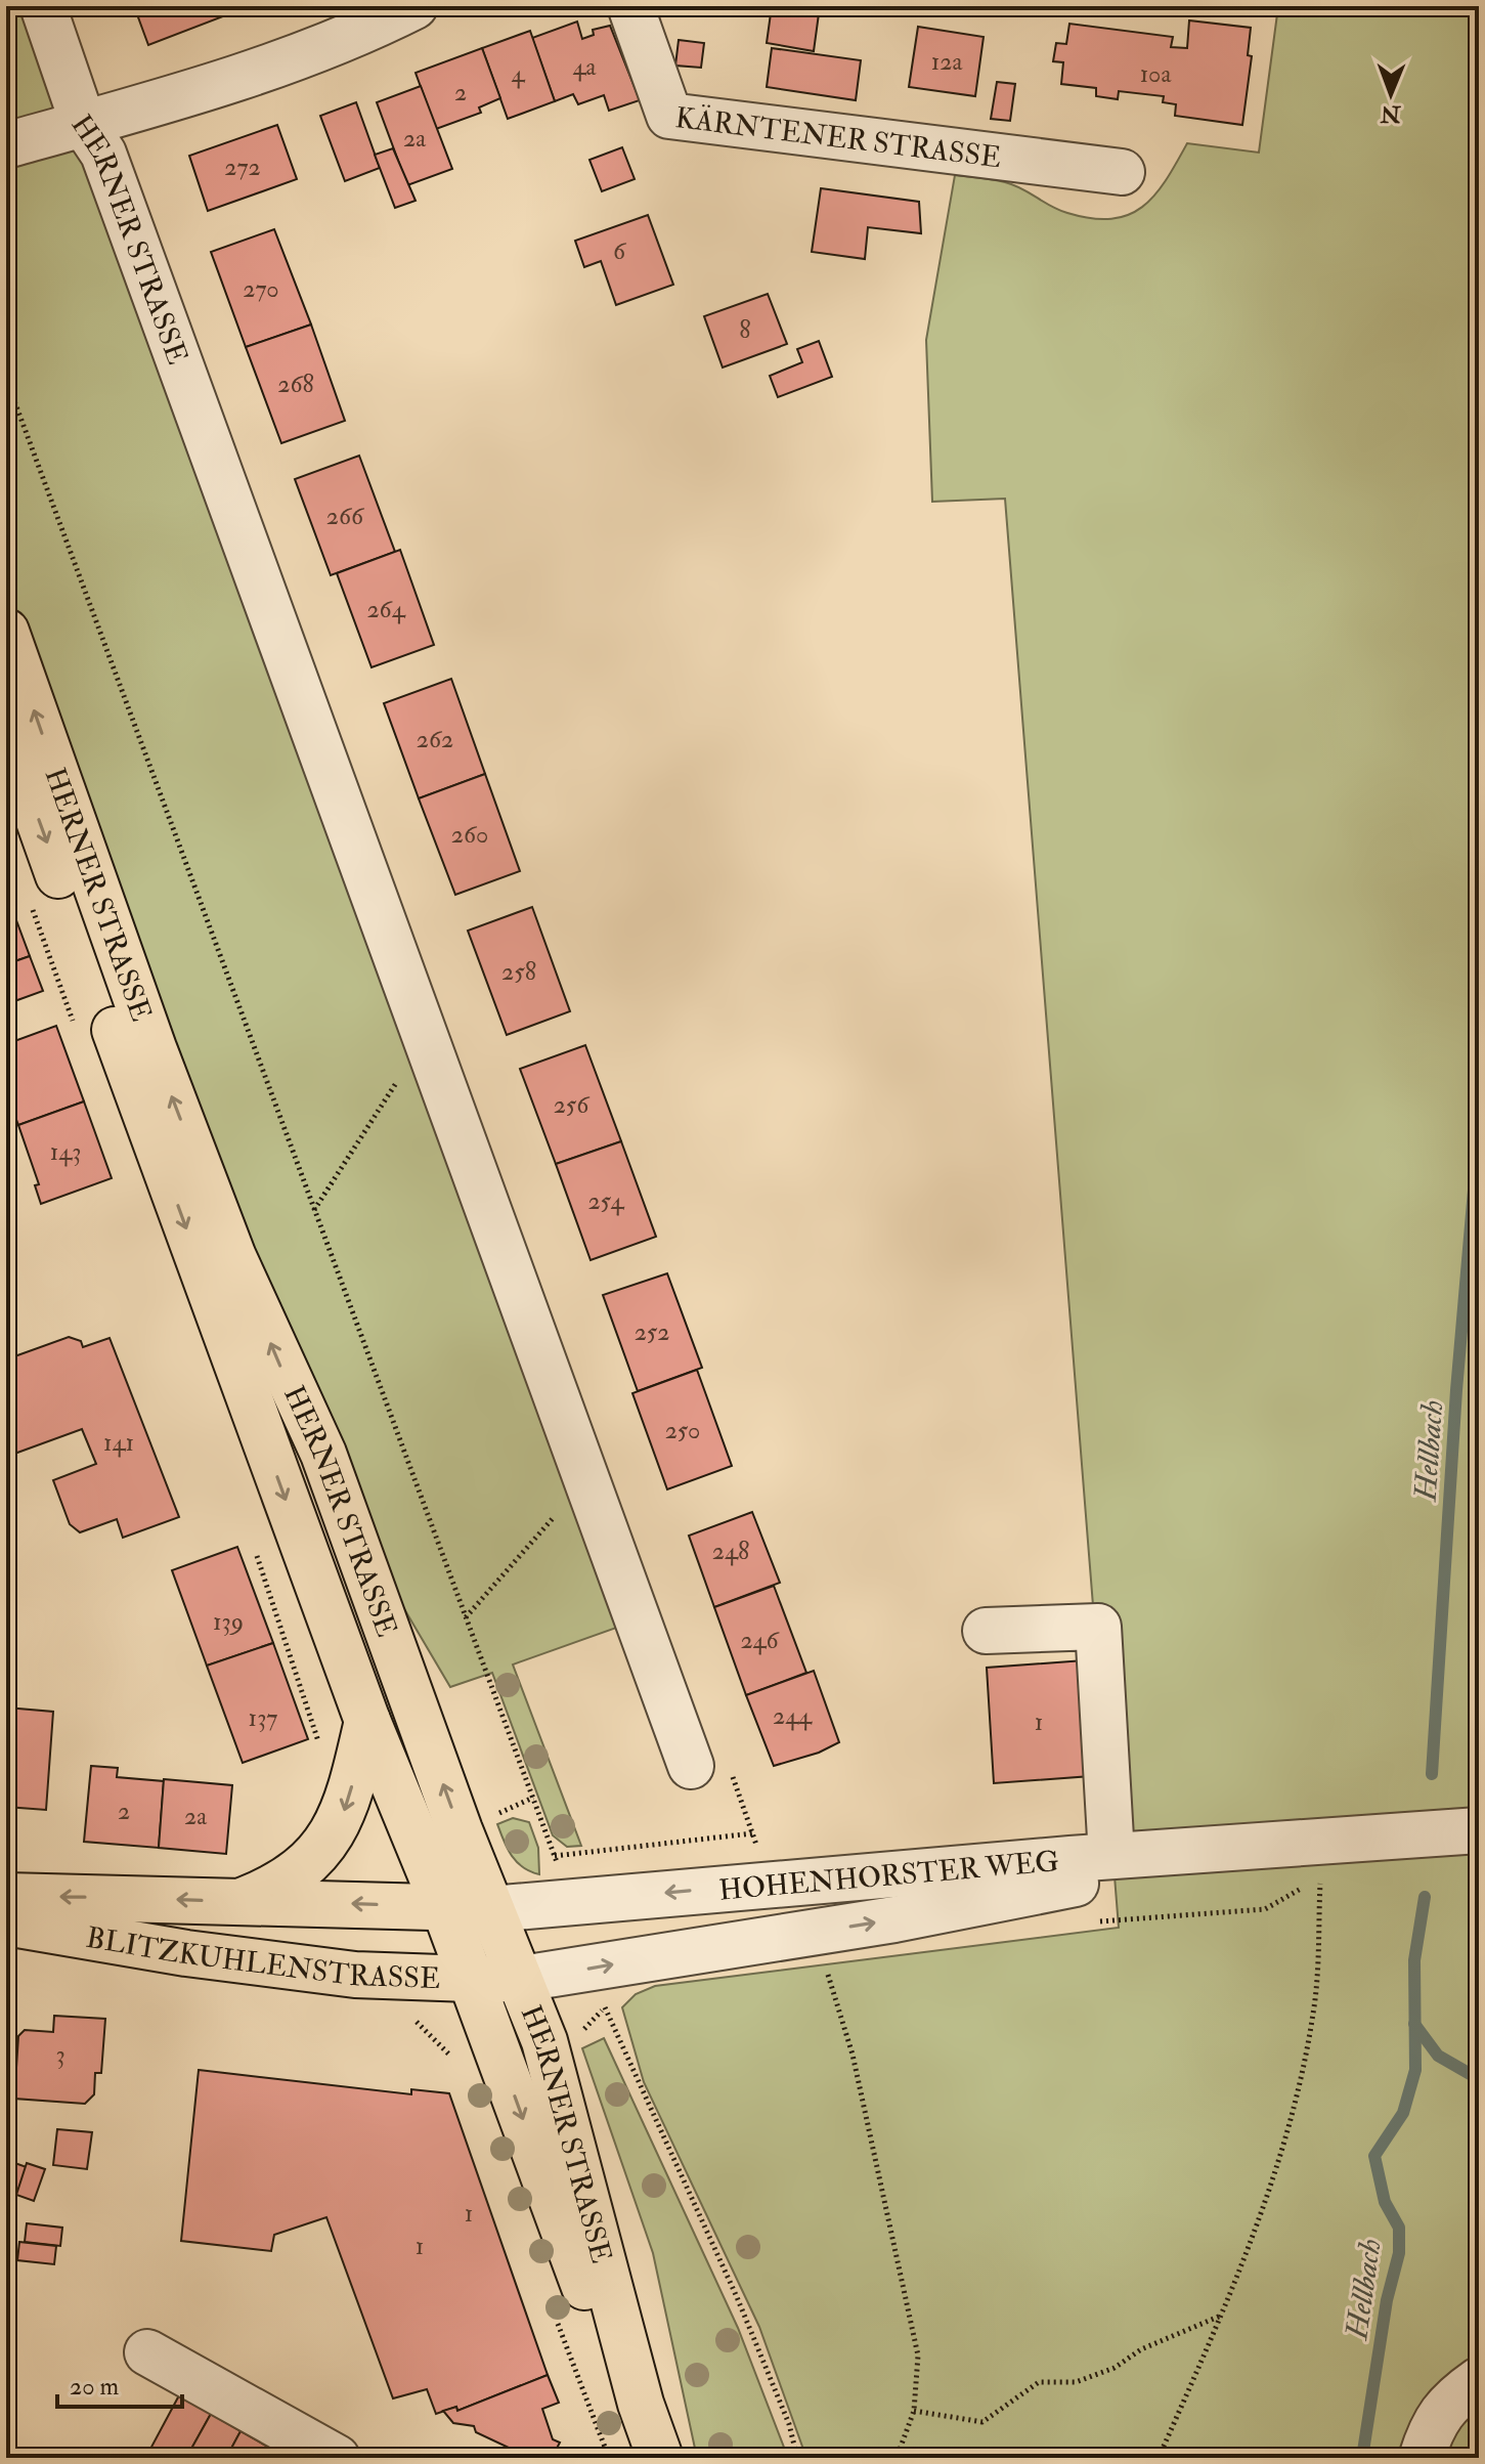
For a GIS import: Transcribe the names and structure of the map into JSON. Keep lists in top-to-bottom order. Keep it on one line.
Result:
{"streets":{"main road":["HERNER STRASSE","HOHENHORSTER WEG","BLITZKUHLENSTRASSE"],"street":["KÄRNTENER STRASSE"]},"crossings":[["HERNER STRASSE","HOHENHORSTER WEG"],["HERNER STRASSE","BLITZKUHLENSTRASSE"],["HOHENHORSTER WEG","BLITZKUHLENSTRASSE"]],"water":["Hellbach"],"house_numbers":["12a","4a","4","10a","2","2a","272","6","270","8","268","266","264","262","260","258","256","143","254","252","250","141","248","139","246","244","137","1","2","2a","3","1","1"],"scale_bar":"20 m","north":"bottom"}
